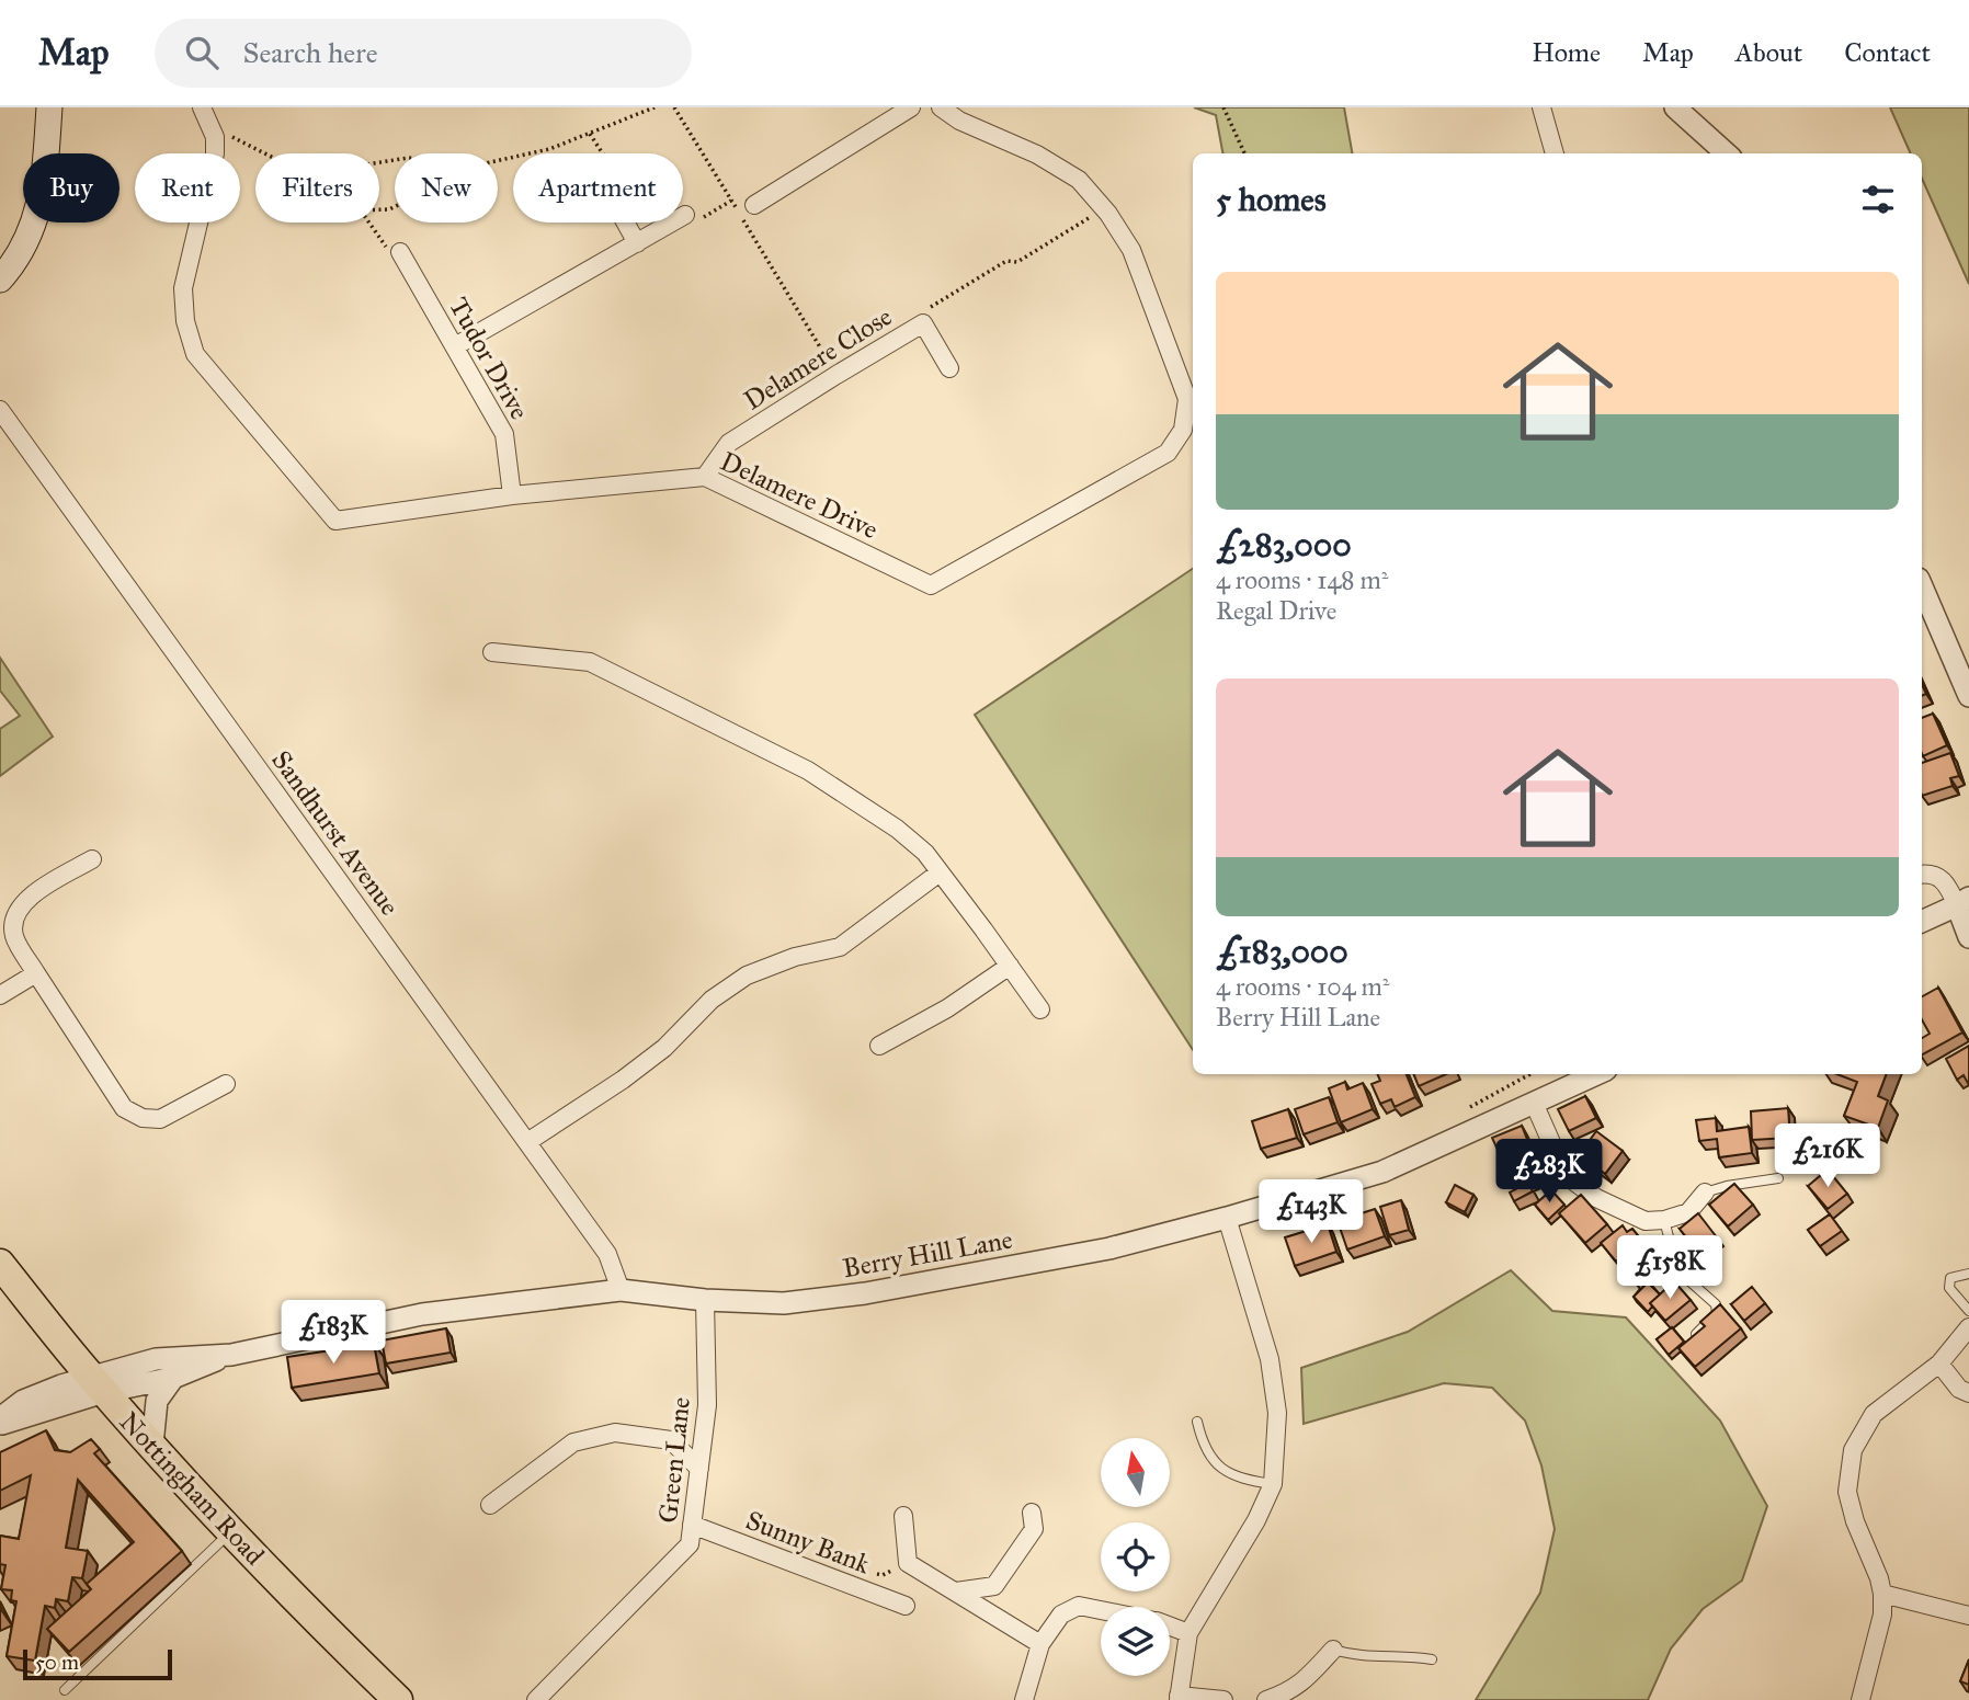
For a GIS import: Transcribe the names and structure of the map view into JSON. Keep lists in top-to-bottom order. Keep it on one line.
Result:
{"streets":{"highway":["Nottingham Road"],"street":["Tudor Drive","Delamere Close","Delamere Drive","Sandhurst Avenue","Berry Hill Lane","Green Lane","Sunny Bank"]},"crossings":[["Tudor Drive","Delamere Drive"],["Delamere Close","Delamere Drive"],["Sandhurst Avenue","Berry Hill Lane"],["Berry Hill Lane","Green Lane"],["Berry Hill Lane","Nottingham Road"],["Green Lane","Sunny Bank"]],"scale_bar":"50 m","north":"top","page":{"header":"Map","search":"Search here","nav":["Home","Map","About","Contact"],"chip":["Buy","Rent","Filters","New","Apartment"],"heading":"5 homes","list":[{"name":"£283,000","note":"4 rooms · 148 m² · Regal Drive"},{"name":"£183,000","note":"4 rooms · 104 m² · Berry Hill Lane"}],"price":["£216K","£283K","£143K","£158K","£183K"],"scale":"50 m"}}
